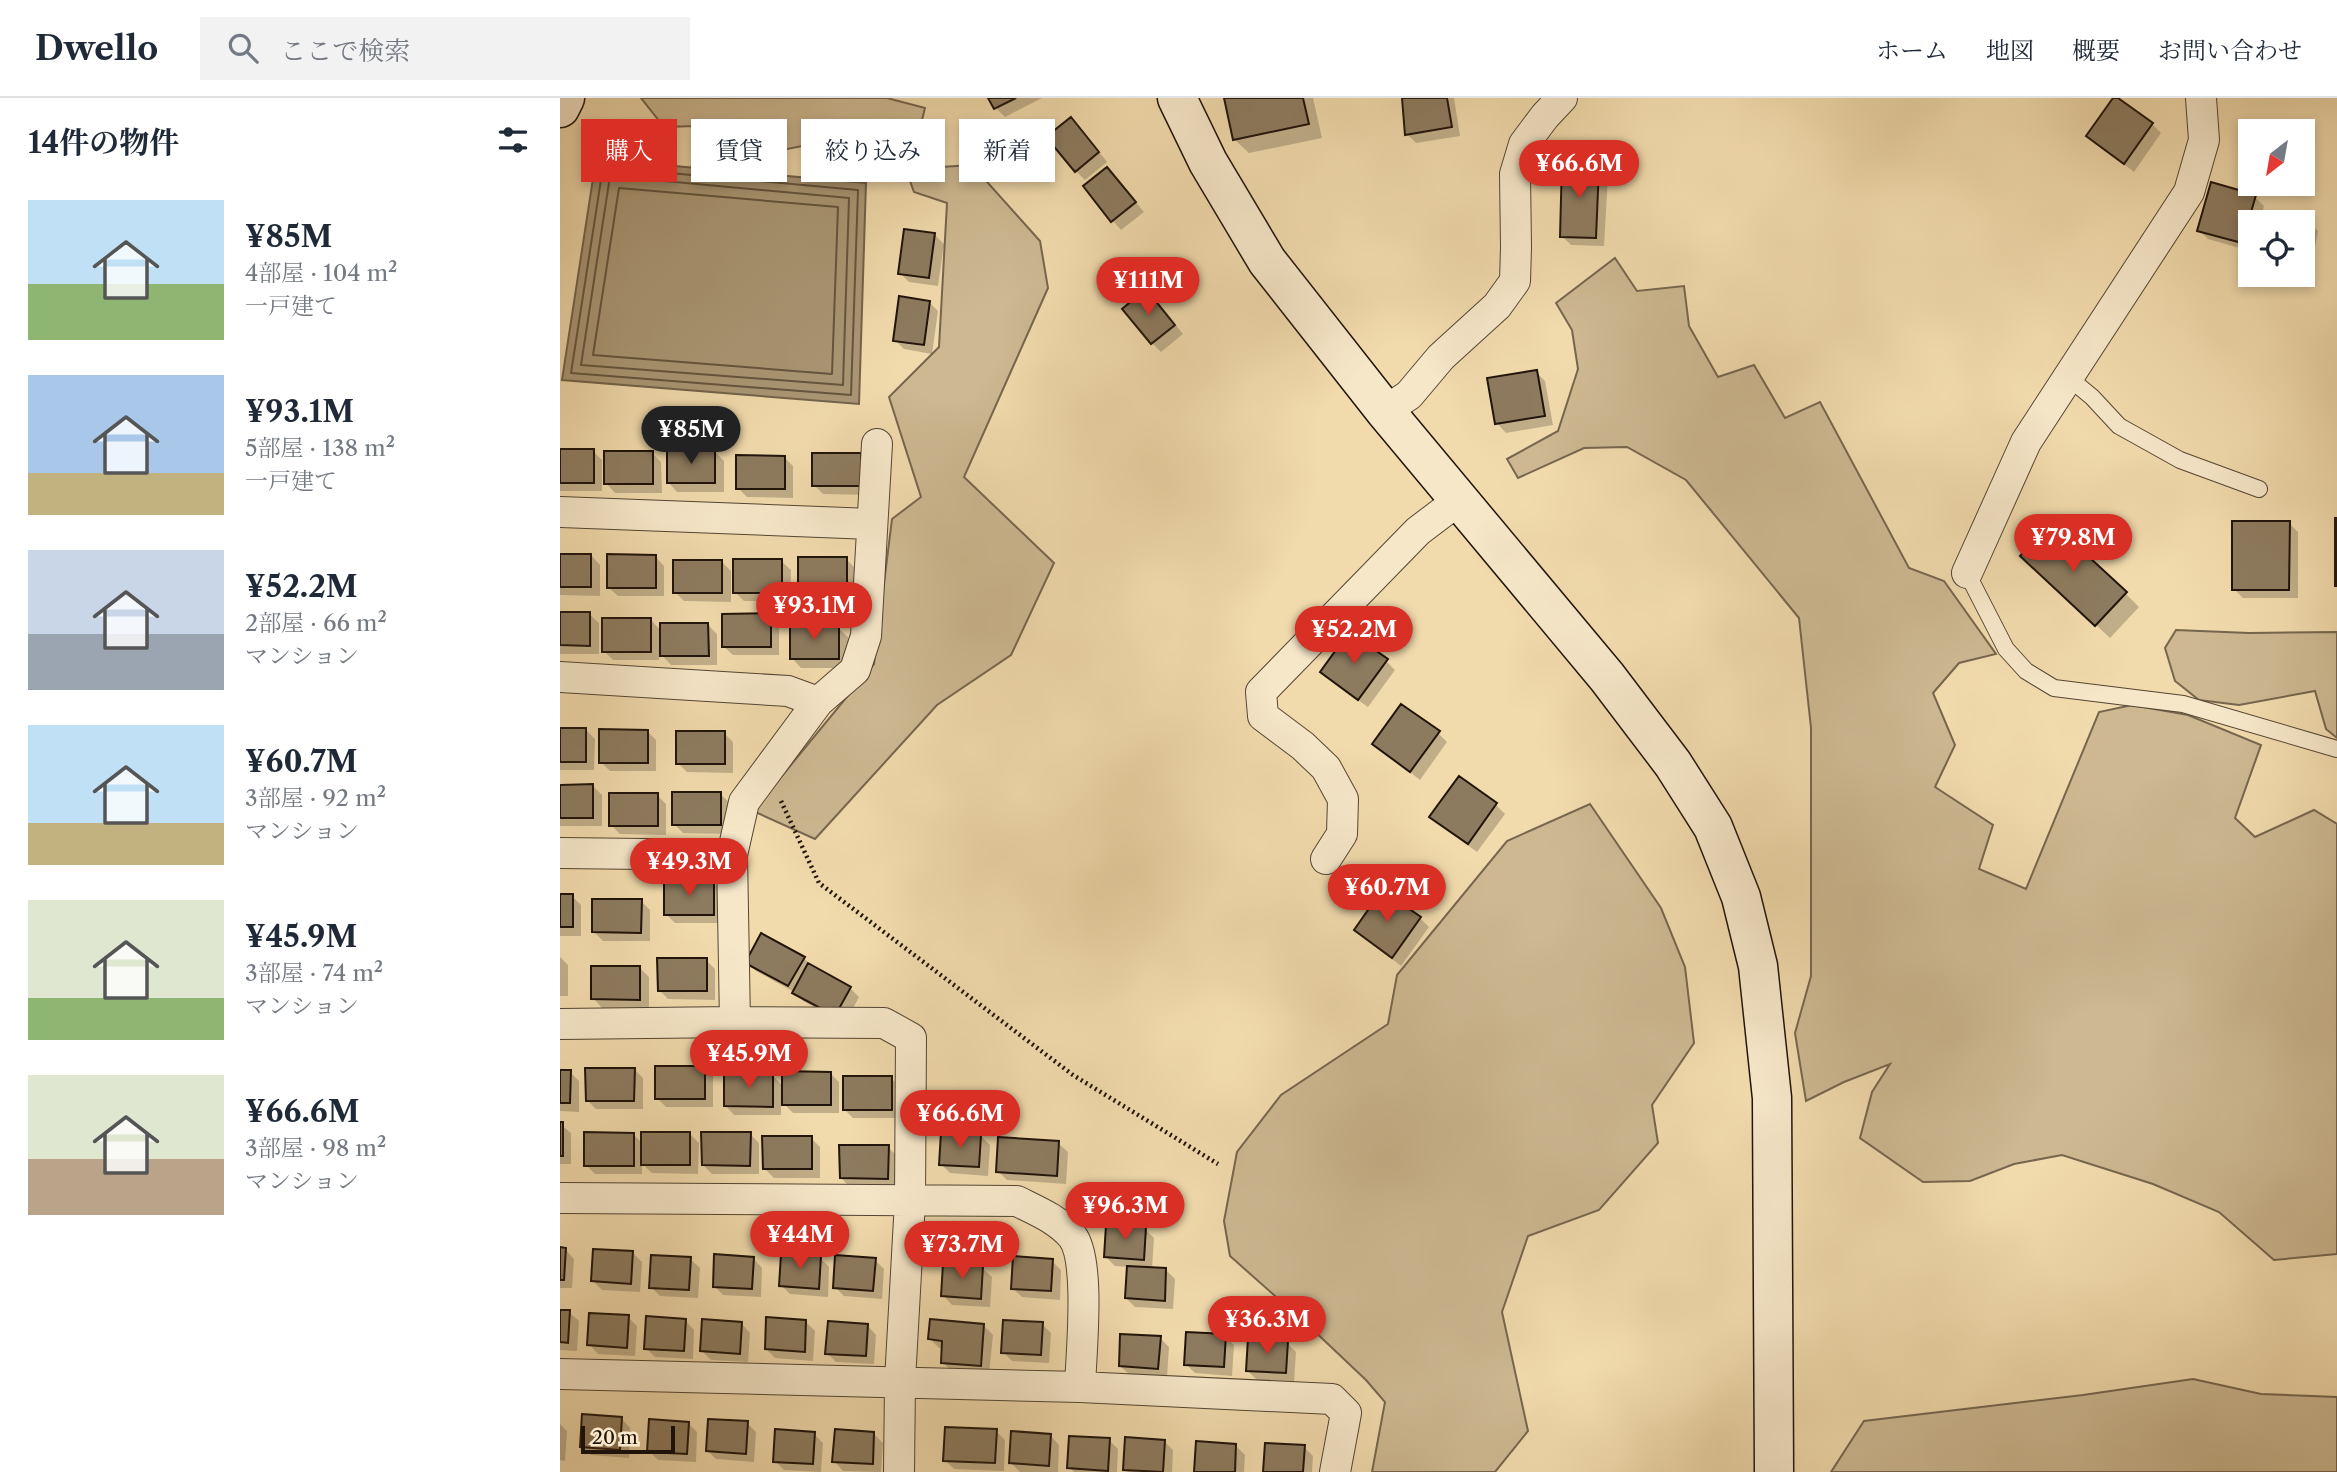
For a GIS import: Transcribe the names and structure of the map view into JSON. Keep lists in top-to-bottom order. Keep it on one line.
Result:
{"scale_bar":"20 m","north":"bottom left","page":{"header":"Dwello","search":"ここで検索","nav":["ホーム","地図","概要","お問い合わせ"],"heading":"14件の物件","chip":["購入","賃貸","絞り込み","新着"],"price":["¥66.6M","¥111M","¥85M","¥79.8M","¥93.1M","¥52.2M","¥49.3M","¥60.7M","¥45.9M","¥66.6M","¥96.3M","¥44M","¥73.7M","¥36.3M"],"list":[{"name":"¥85M","note":"4部屋 · 104 m² · 一戸建て"},{"name":"¥93.1M","note":"5部屋 · 138 m² · 一戸建て"},{"name":"¥52.2M","note":"2部屋 · 66 m² · マンション"},{"name":"¥60.7M","note":"3部屋 · 92 m² · マンション"},{"name":"¥45.9M","note":"3部屋 · 74 m² · マンション"},{"name":"¥66.6M","note":"3部屋 · 98 m² · マンション"}],"scale":"20 m"}}
